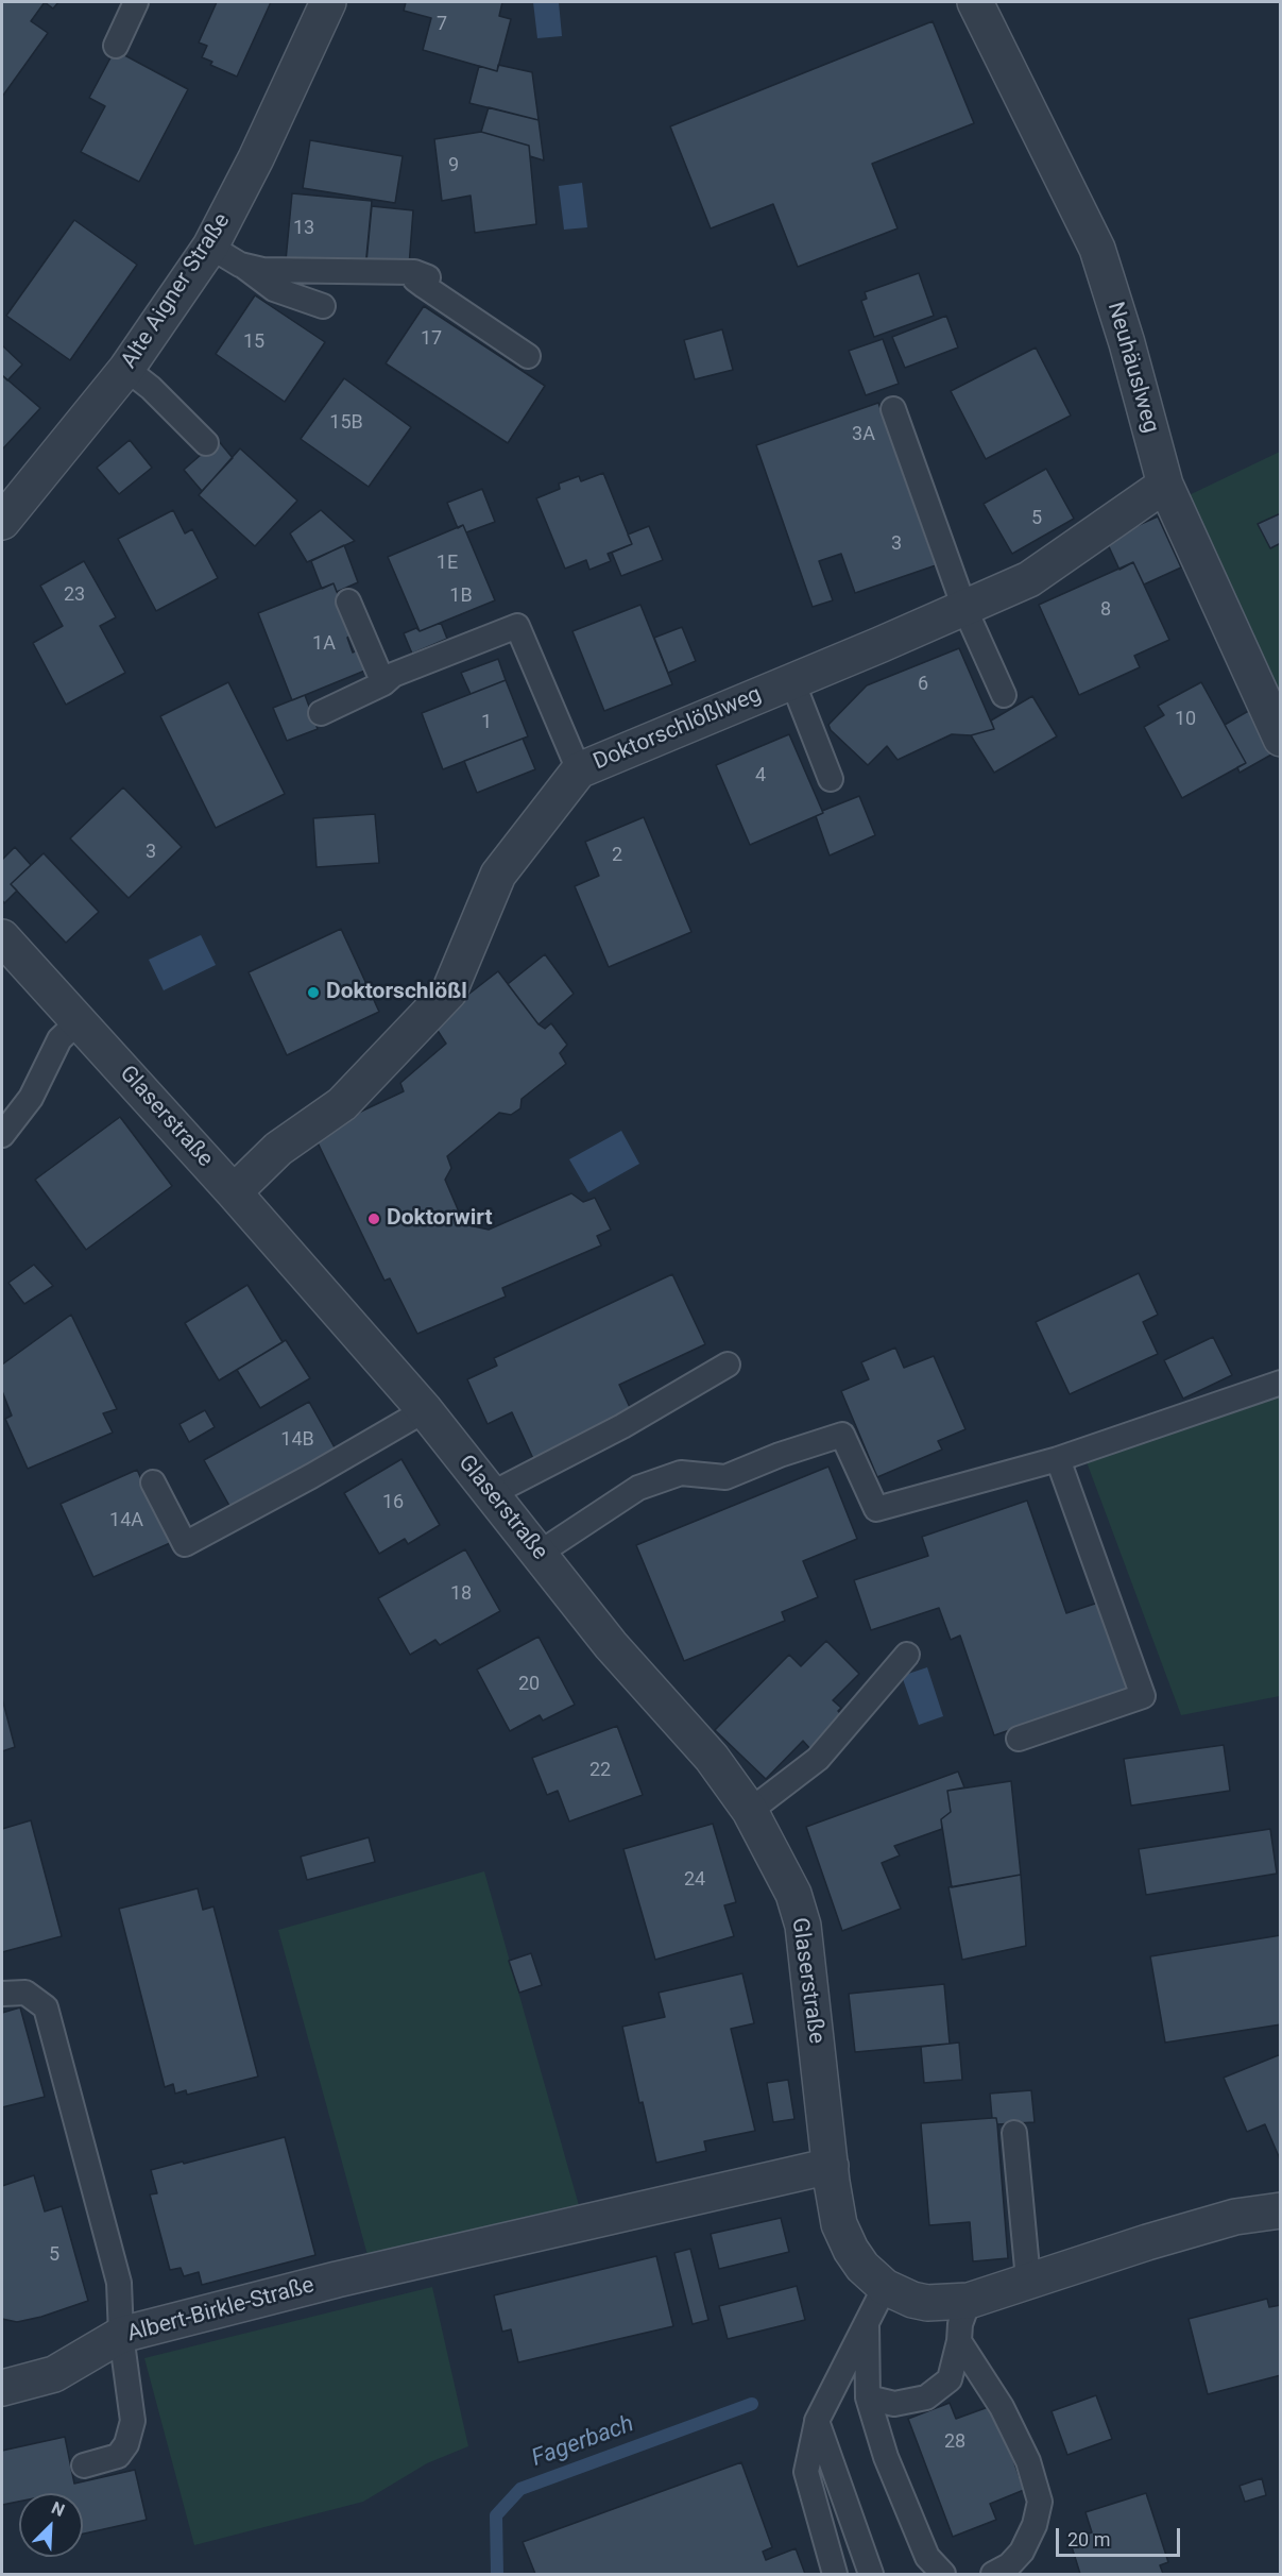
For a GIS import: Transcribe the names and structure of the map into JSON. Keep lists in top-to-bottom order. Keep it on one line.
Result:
{"streets":{"street":["Alte Aigner Straße","Neuhäuslweg","Doktorschlößlweg","Glaserstraße","Albert-Birkle-Straße"]},"crossings":[["Neuhäuslweg","Doktorschlößlweg"],["Doktorschlößlweg","Glaserstraße"],["Glaserstraße","Albert-Birkle-Straße"]],"water":["Fagerbach"],"places":["Doktorschlößl","Doktorwirt"],"house_numbers":["7","9","13","17","15","15B","3A","5","3","1E","23","1B","8","1A","6","10","1","4","3","2","14B","16","14A","18","20","22","24","5","28"],"scale_bar":"20 m","north":"top right"}
